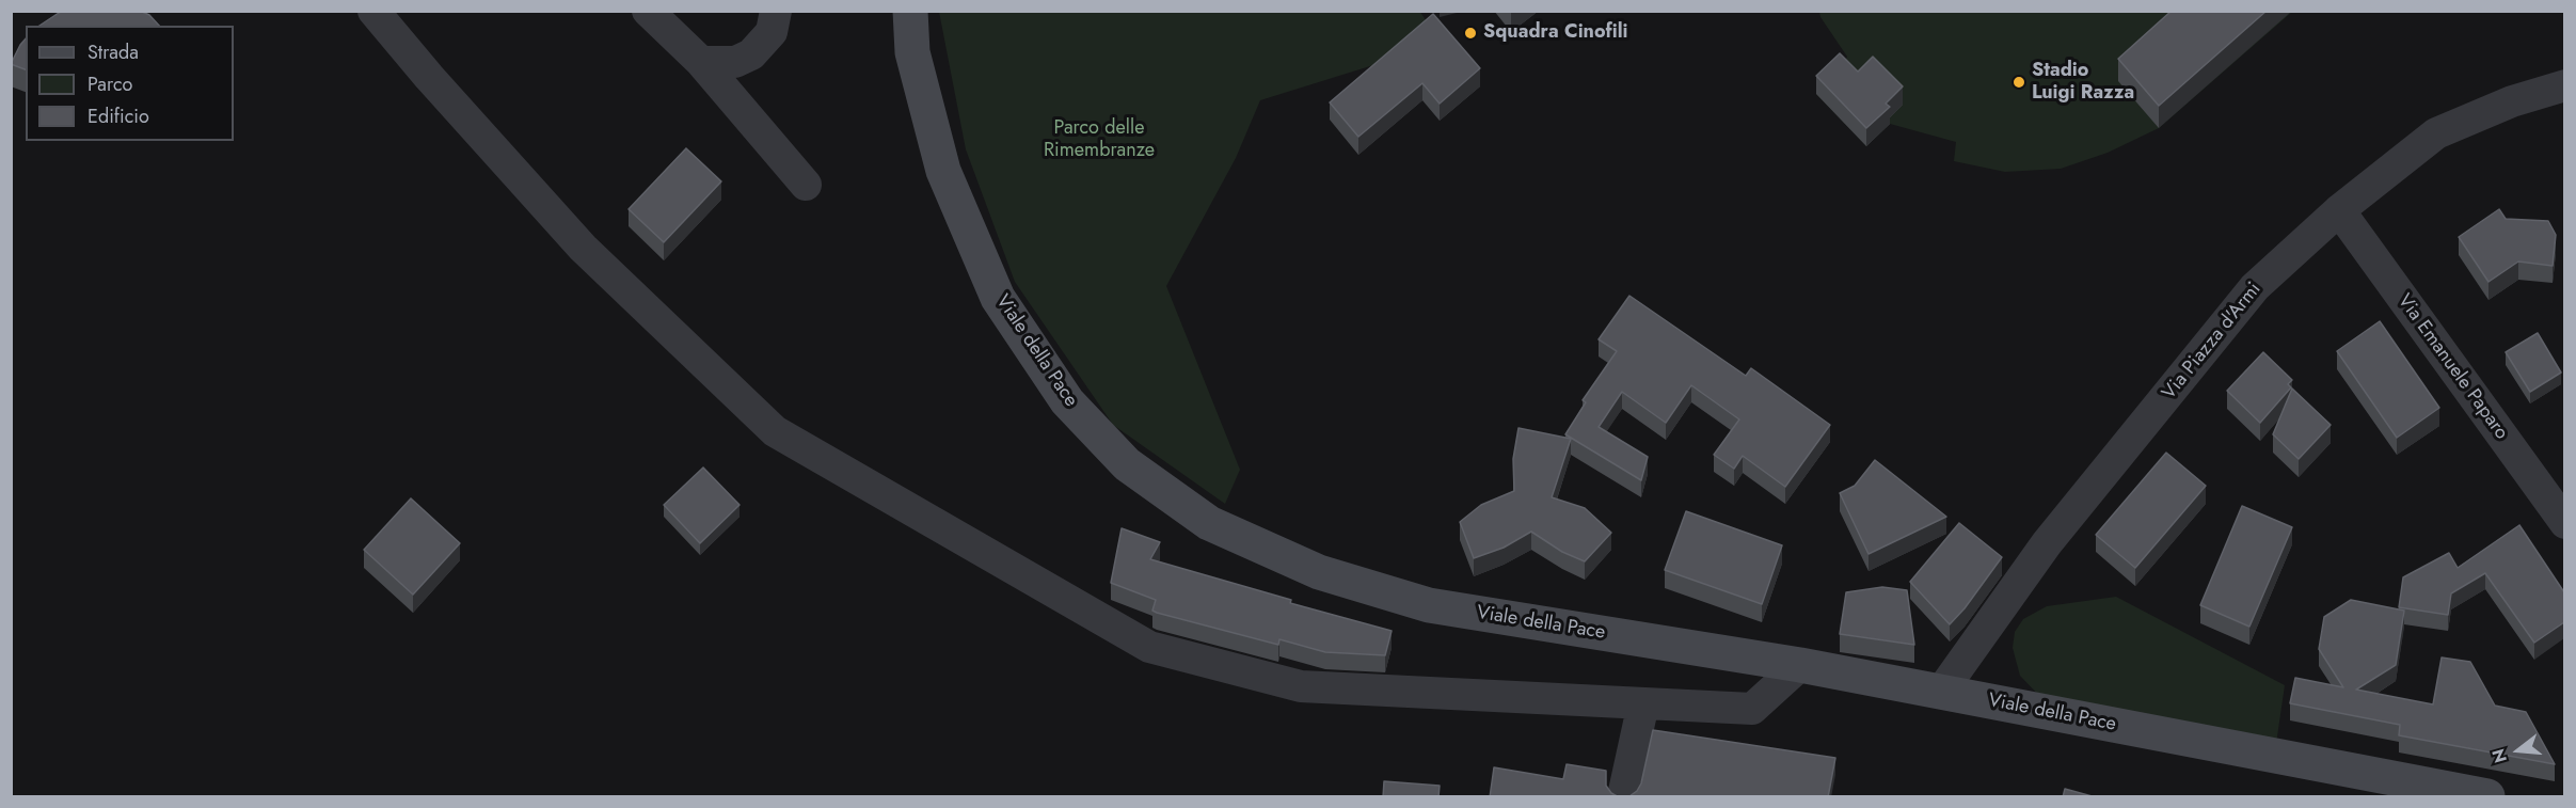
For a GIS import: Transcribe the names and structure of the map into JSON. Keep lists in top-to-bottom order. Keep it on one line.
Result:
{"streets":{"main road":["Viale della Pace"],"street":["Via Piazza d'Armi","Via Emanuele Paparo"]},"crossings":[["Via Piazza d'Armi","Viale della Pace"],["Via Piazza d'Armi","Via Emanuele Paparo"]],"parks":["Parco delle Rimembranze"],"places":["Squadra Cinofili","Stadio Luigi Razza"],"legend":["Strada","Parco","Edificio"],"north":"left"}
